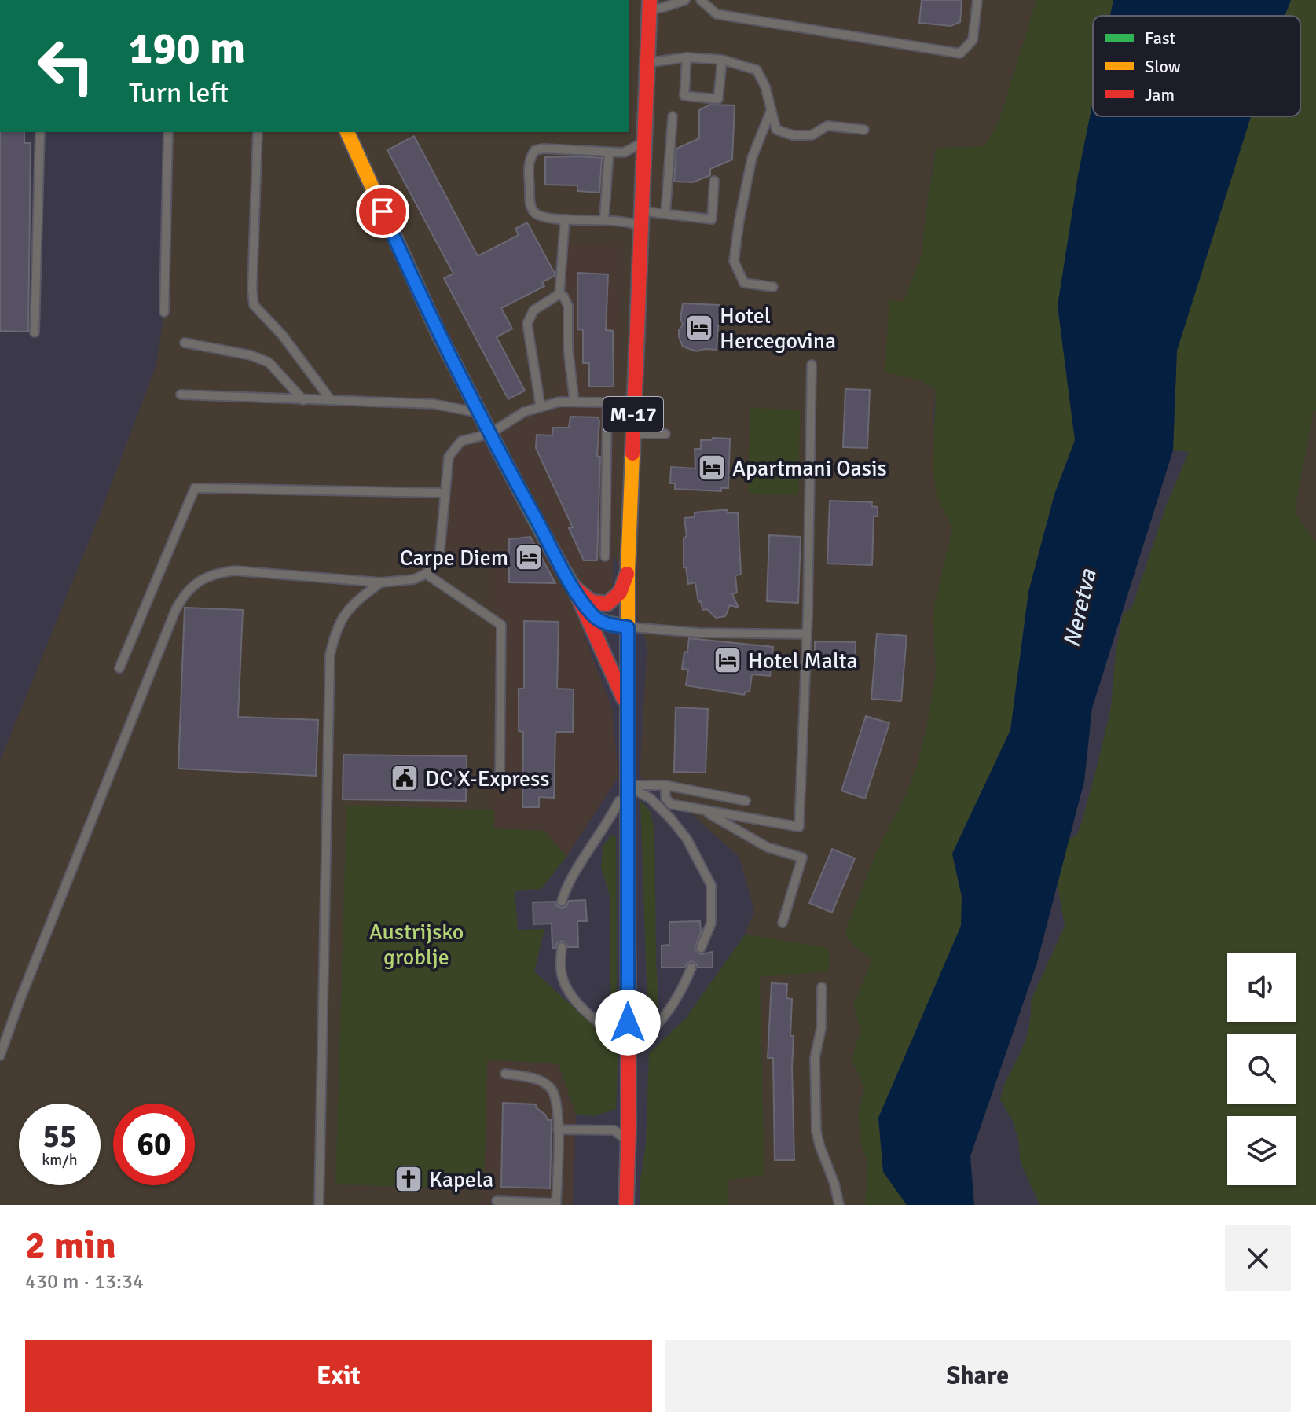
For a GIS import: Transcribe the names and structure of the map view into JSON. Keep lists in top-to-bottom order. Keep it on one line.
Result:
{"streets":{"main road":["M-17"]},"water":["Neretva"],"parks":["Austrijsko groblje"],"places":{"hotel":["Hotel Hercegovina","Apartmani Oasis","Carpe Diem","Hotel Malta"],"public building":["DC X-Express"],"church":["Kapela"]},"legend":["Fast","Slow","Jam"],"page":{"turn":["190 m","Turn left"],"speed":"55 km/h","limit":"60","heading":["2 min","430 m · 13:34"],"buttons":["Exit","Share"]}}
